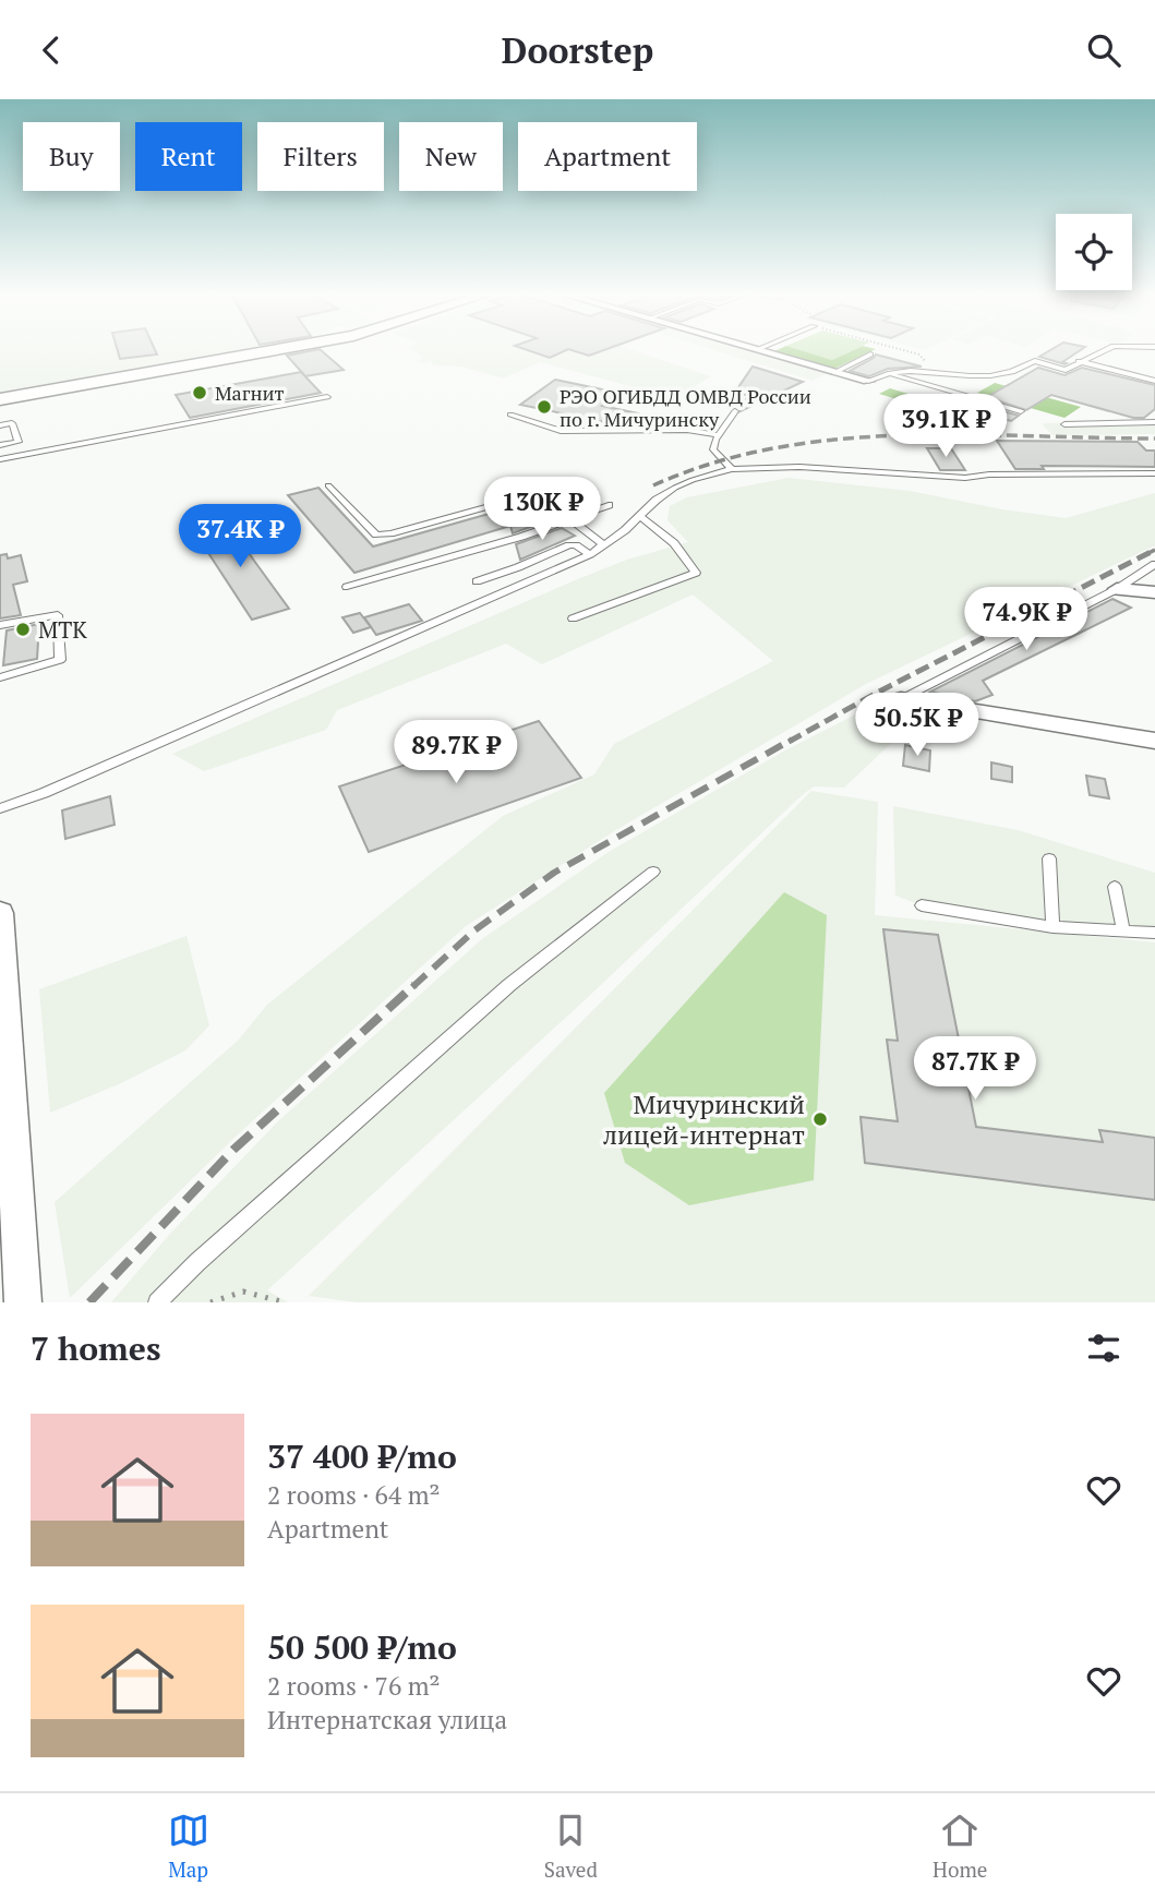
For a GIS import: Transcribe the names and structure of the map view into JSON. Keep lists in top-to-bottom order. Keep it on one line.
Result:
{"places":["Магнит","РЭО ОГИБДД ОМВД России по г. Мичуринску","МТК","Мичуринский лицей-интернат"],"page":{"header":"Doorstep","chip":["Buy","Rent","Filters","New","Apartment"],"price":["39.1K ₽","130K ₽","37.4K ₽","74.9K ₽","50.5K ₽","89.7K ₽","87.7K ₽"],"heading":"7 homes","list":[{"name":"37 400 ₽/mo","note":"2 rooms · 64 m² · Apartment"},{"name":"50 500 ₽/mo","note":"2 rooms · 76 m² · Интернатская улица"}],"tabs":["Map","Saved","Home"]}}
